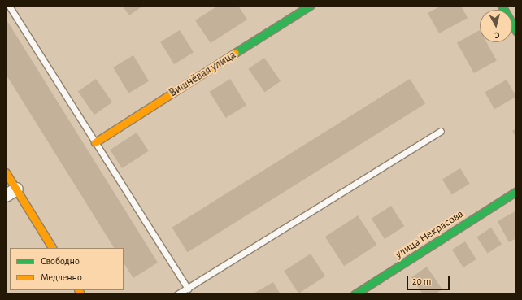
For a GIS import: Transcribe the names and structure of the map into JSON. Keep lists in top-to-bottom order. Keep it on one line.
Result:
{"streets":{"street":["Вишнёвая улица","улица Некрасова"]},"legend":["Свободно","Медленно"],"scale_bar":"20 m","north":"bottom"}
